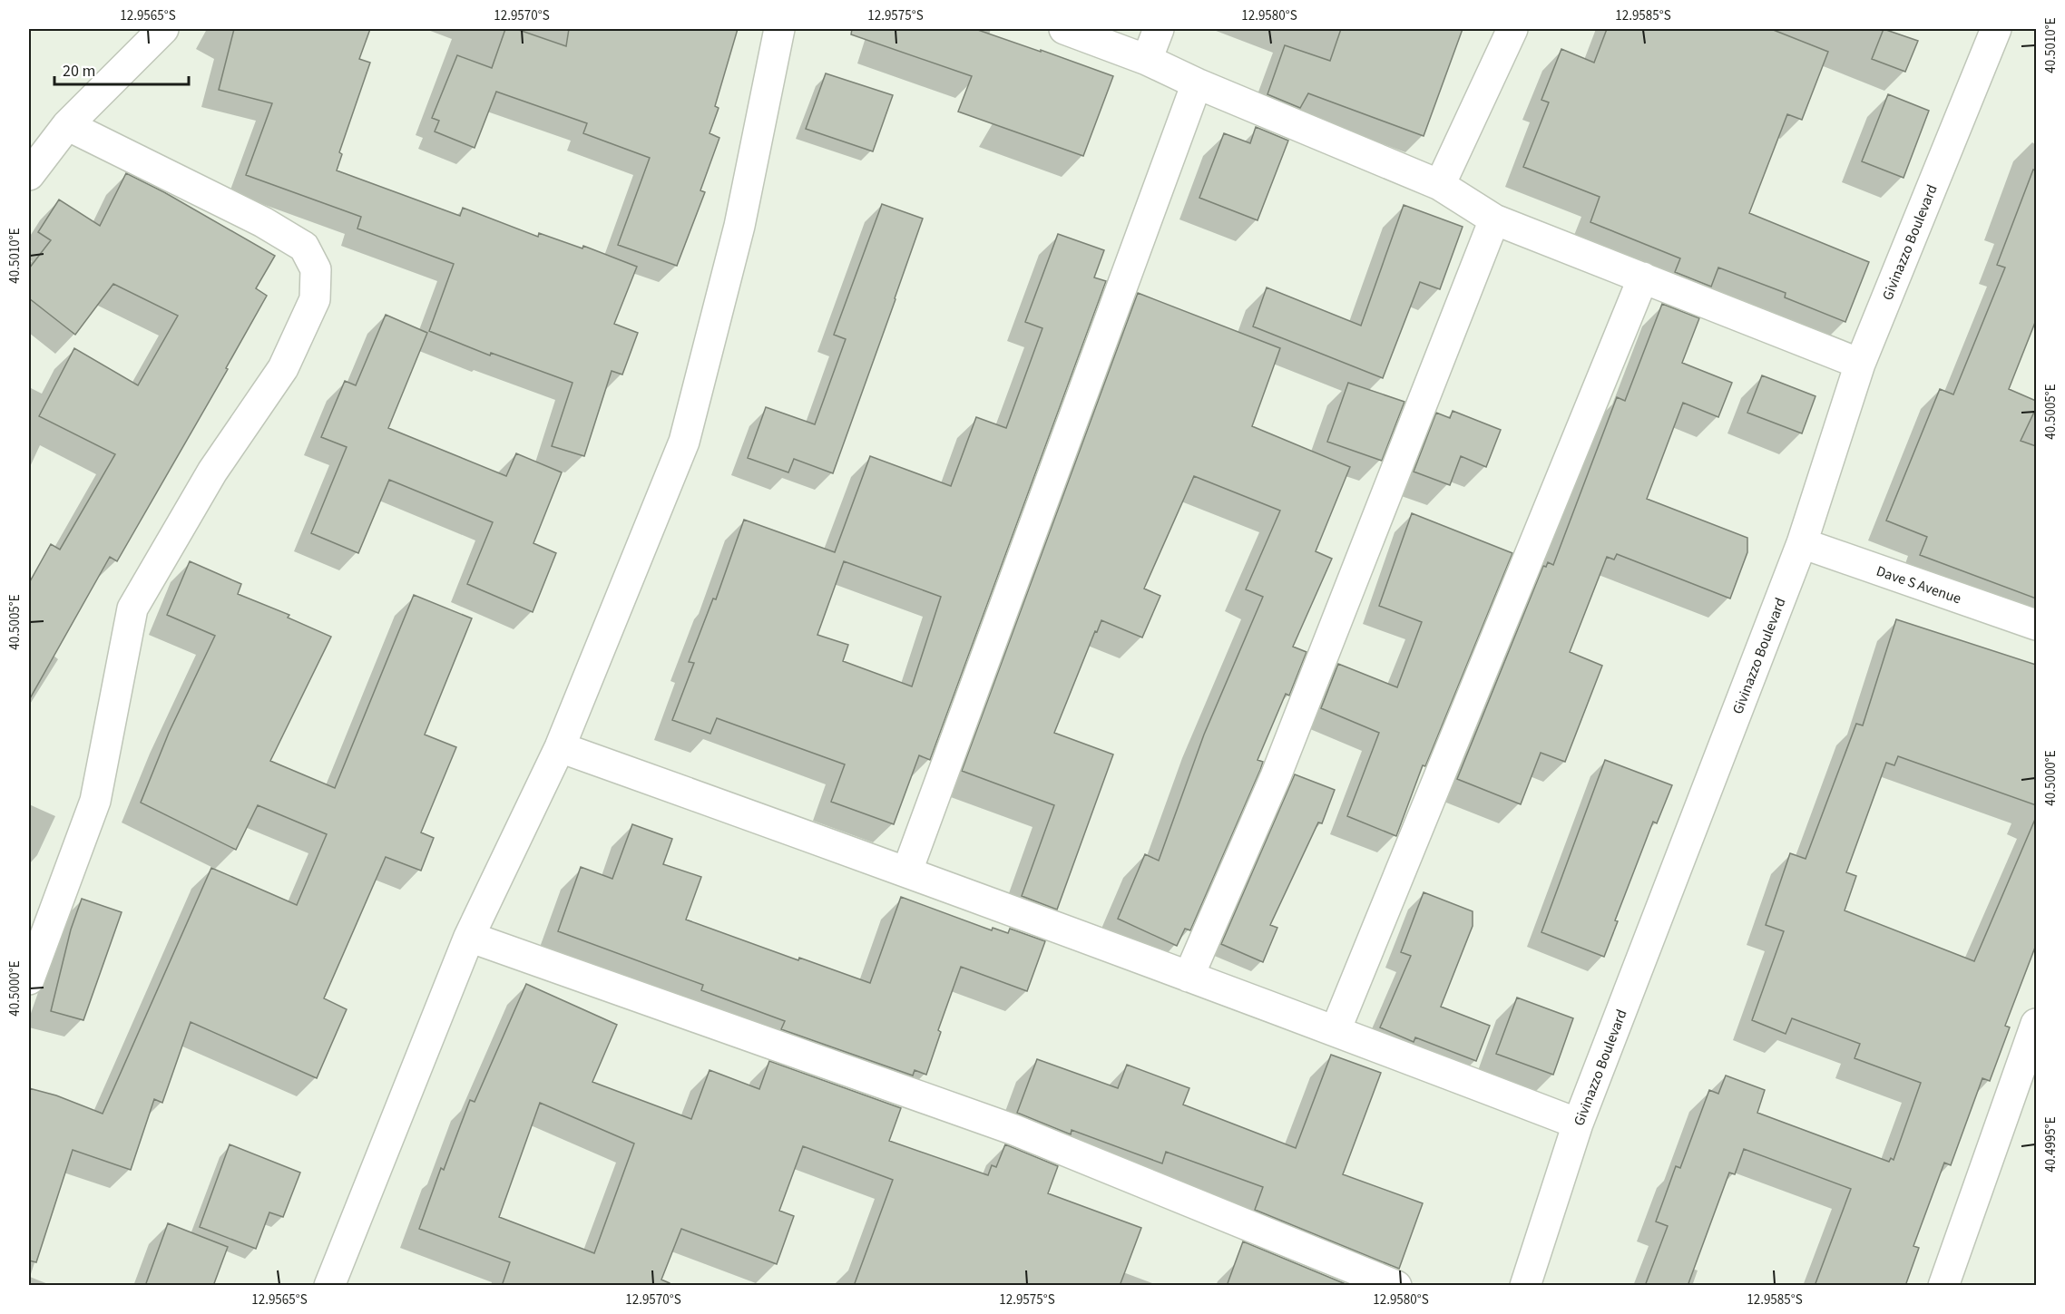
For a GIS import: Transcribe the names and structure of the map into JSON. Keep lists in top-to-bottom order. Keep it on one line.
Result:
{"streets":{"street":["Givinazzo Boulevard","Dave S Avenue"]},"crossings":[["Givinazzo Boulevard","Dave S Avenue"]],"scale_bar":"20 m","coordinates":["12.9565°S","12.9570°S","12.9575°S","12.9580°S","12.9585°S","40.5010°E","40.5005°E","40.5000°E","40.4995°E"]}
